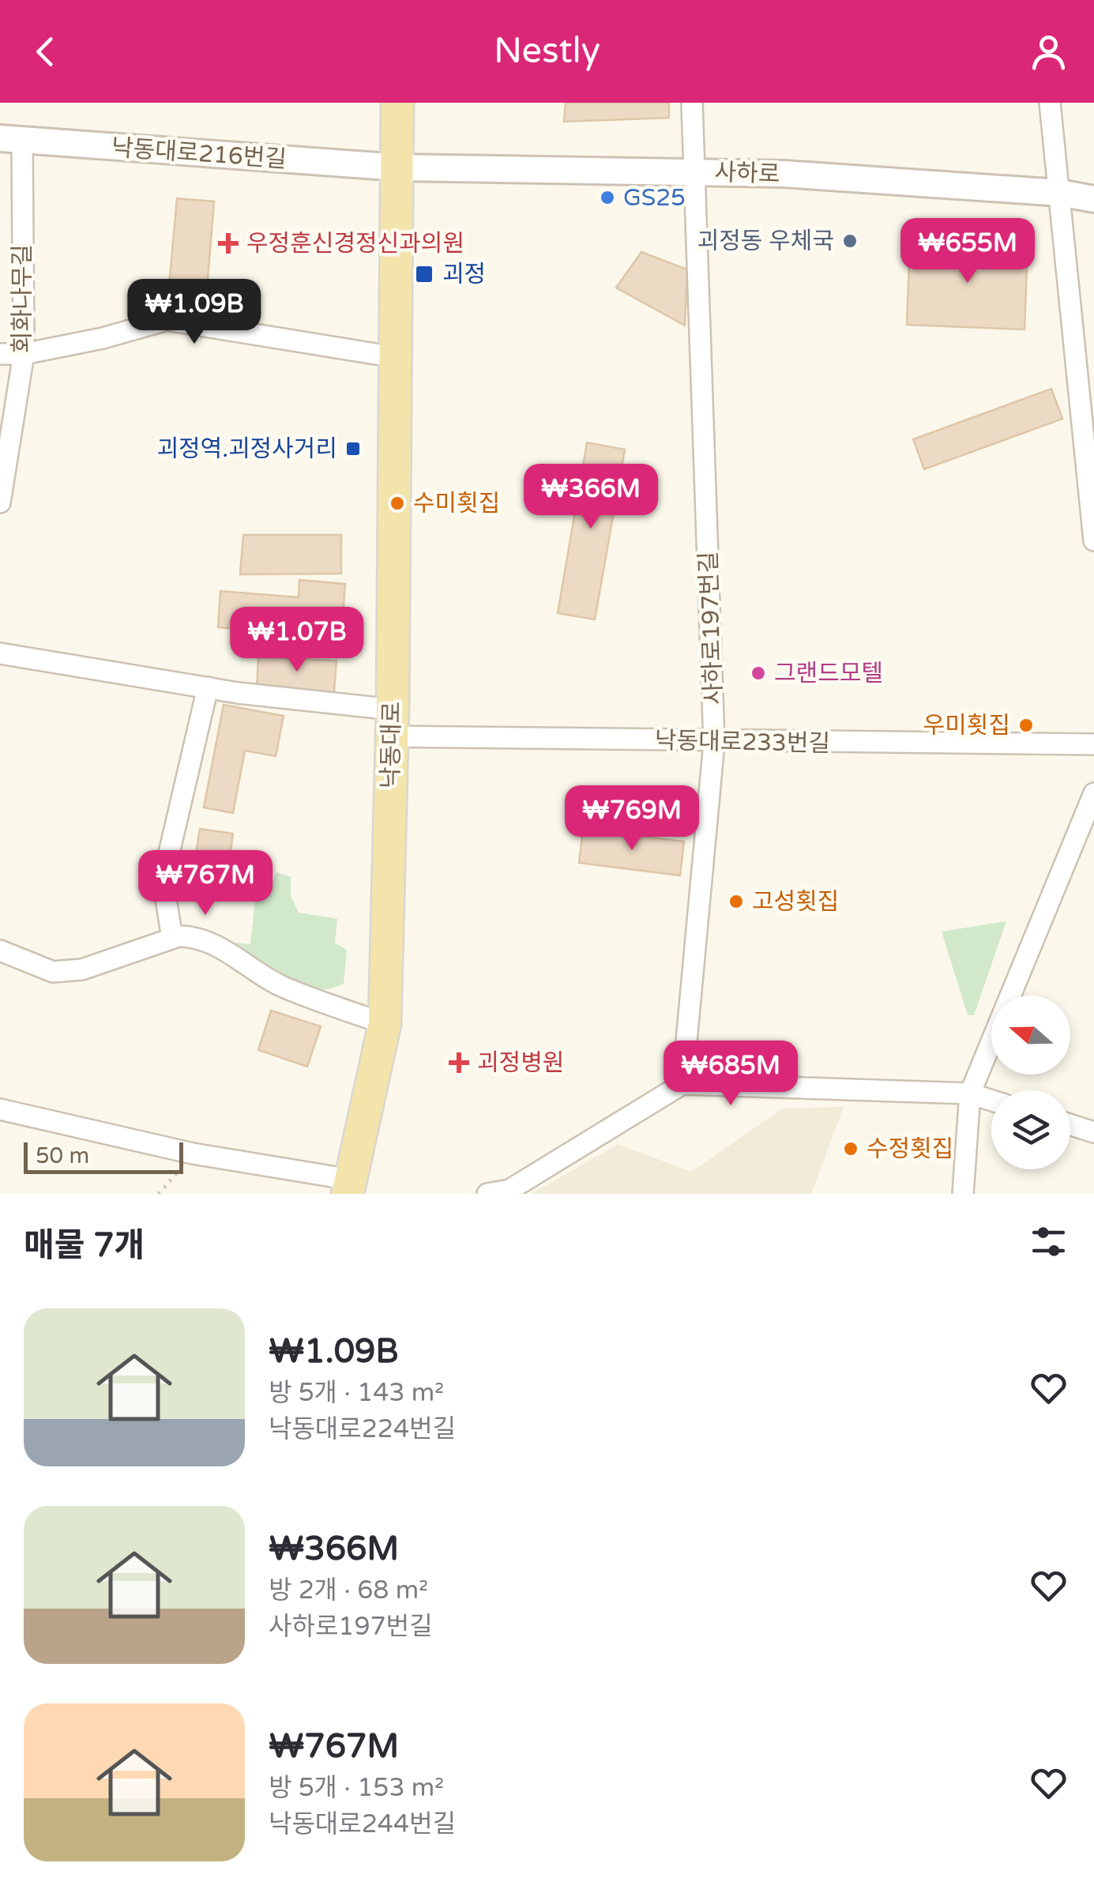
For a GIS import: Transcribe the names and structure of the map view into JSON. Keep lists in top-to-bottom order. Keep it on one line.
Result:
{"streets":{"main road":["낙동대로"],"street":["낙동대로216번길","사하로","회화나무길","사하로197번길","낙동대로233번길"]},"crossings":[["낙동대로216번길","사하로"],["낙동대로216번길","회화나무길"],["낙동대로216번길","낙동대로"],["사하로","사하로197번길"],["사하로","낙동대로"],["사하로197번길","낙동대로233번길"],["낙동대로233번길","낙동대로"]],"places":{"other":["GS25","괴정동 우체국","수미횟집","그랜드모텔","우미횟집","고성횟집","수정횟집"],"health":["우정훈신경정신과의원","괴정병원"],"transit":["괴정","괴정역.괴정사거리"]},"scale_bar":"50 m","north":"left","page":{"header":"Nestly","price":["₩655M","₩1.09B","₩366M","₩1.07B","₩769M","₩767M","₩685M"],"scale":"50 m","heading":"매물 7개","list":[{"name":"₩1.09B","note":"방 5개 · 143 m² · 낙동대로224번길"},{"name":"₩366M","note":"방 2개 · 68 m² · 사하로197번길"},{"name":"₩767M","note":"방 5개 · 153 m² · 낙동대로244번길"}]}}
